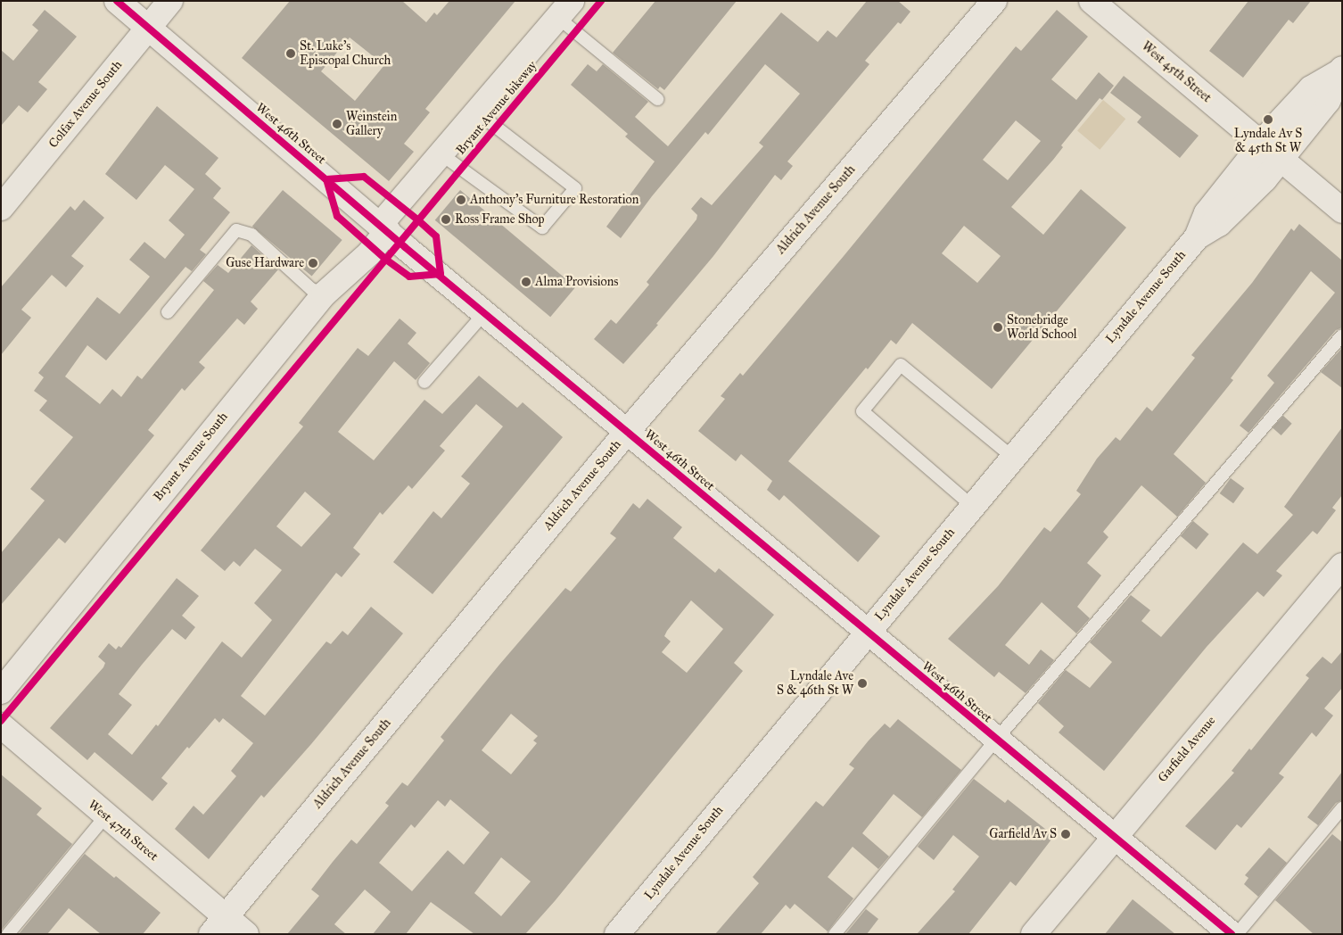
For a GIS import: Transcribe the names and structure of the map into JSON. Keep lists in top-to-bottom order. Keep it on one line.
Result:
{"streets":{"street":["West 45th Street","Colfax Avenue South","West 46th Street","Aldrich Avenue South","Lyndale Avenue South","Bryant Avenue South","Garfield Avenue","West 47th Street"],"cycle path":["Bryant Avenue bikeway"]},"crossings":[["West 45th Street","Lyndale Avenue South"],["Colfax Avenue South","West 46th Street"],["West 46th Street","Aldrich Avenue South"],["West 46th Street","Lyndale Avenue South"],["West 46th Street","Bryant Avenue South"],["West 46th Street","Garfield Avenue"],["Aldrich Avenue South","West 47th Street"]],"places":["St. Luke's Episcopal Church","Lyndale Av S & 45th St W","Weinstein Gallery","Anthony's Furniture Restoration","Ross Frame Shop","Guse Hardware","Alma Provisions","Stonebridge World School","Lyndale Ave S & 46th St W","Garfield Av S"]}
